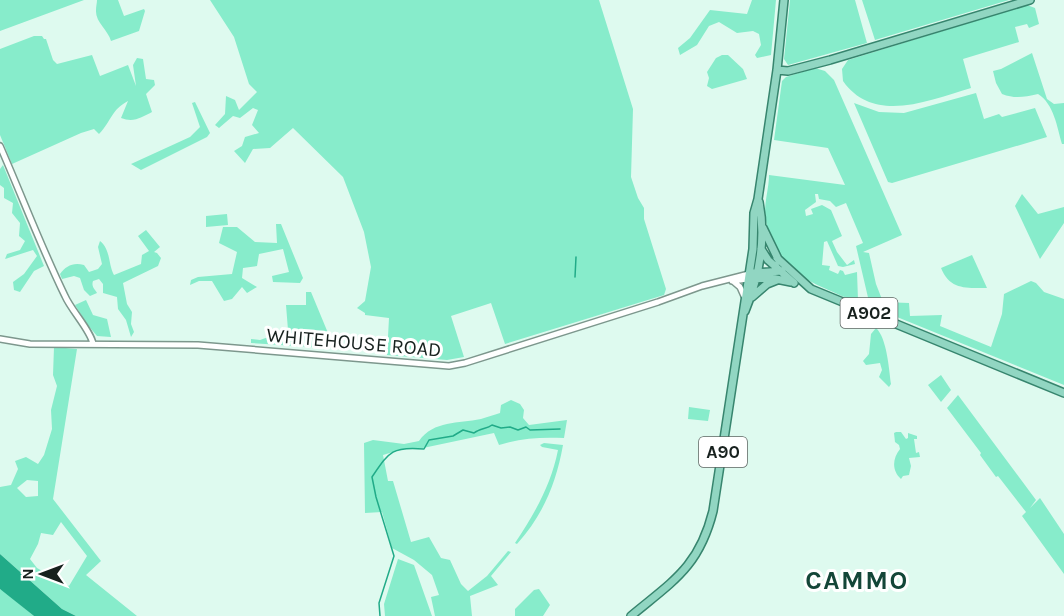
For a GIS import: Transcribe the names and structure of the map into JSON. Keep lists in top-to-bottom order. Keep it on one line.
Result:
{"streets":{"main road":["A902","A90"],"street":["WHITEHOUSE ROAD"]},"crossings":[["A902","WHITEHOUSE ROAD"],["A902","A90"],["WHITEHOUSE ROAD","A90"]],"districts":["CAMMO"],"north":"left"}
